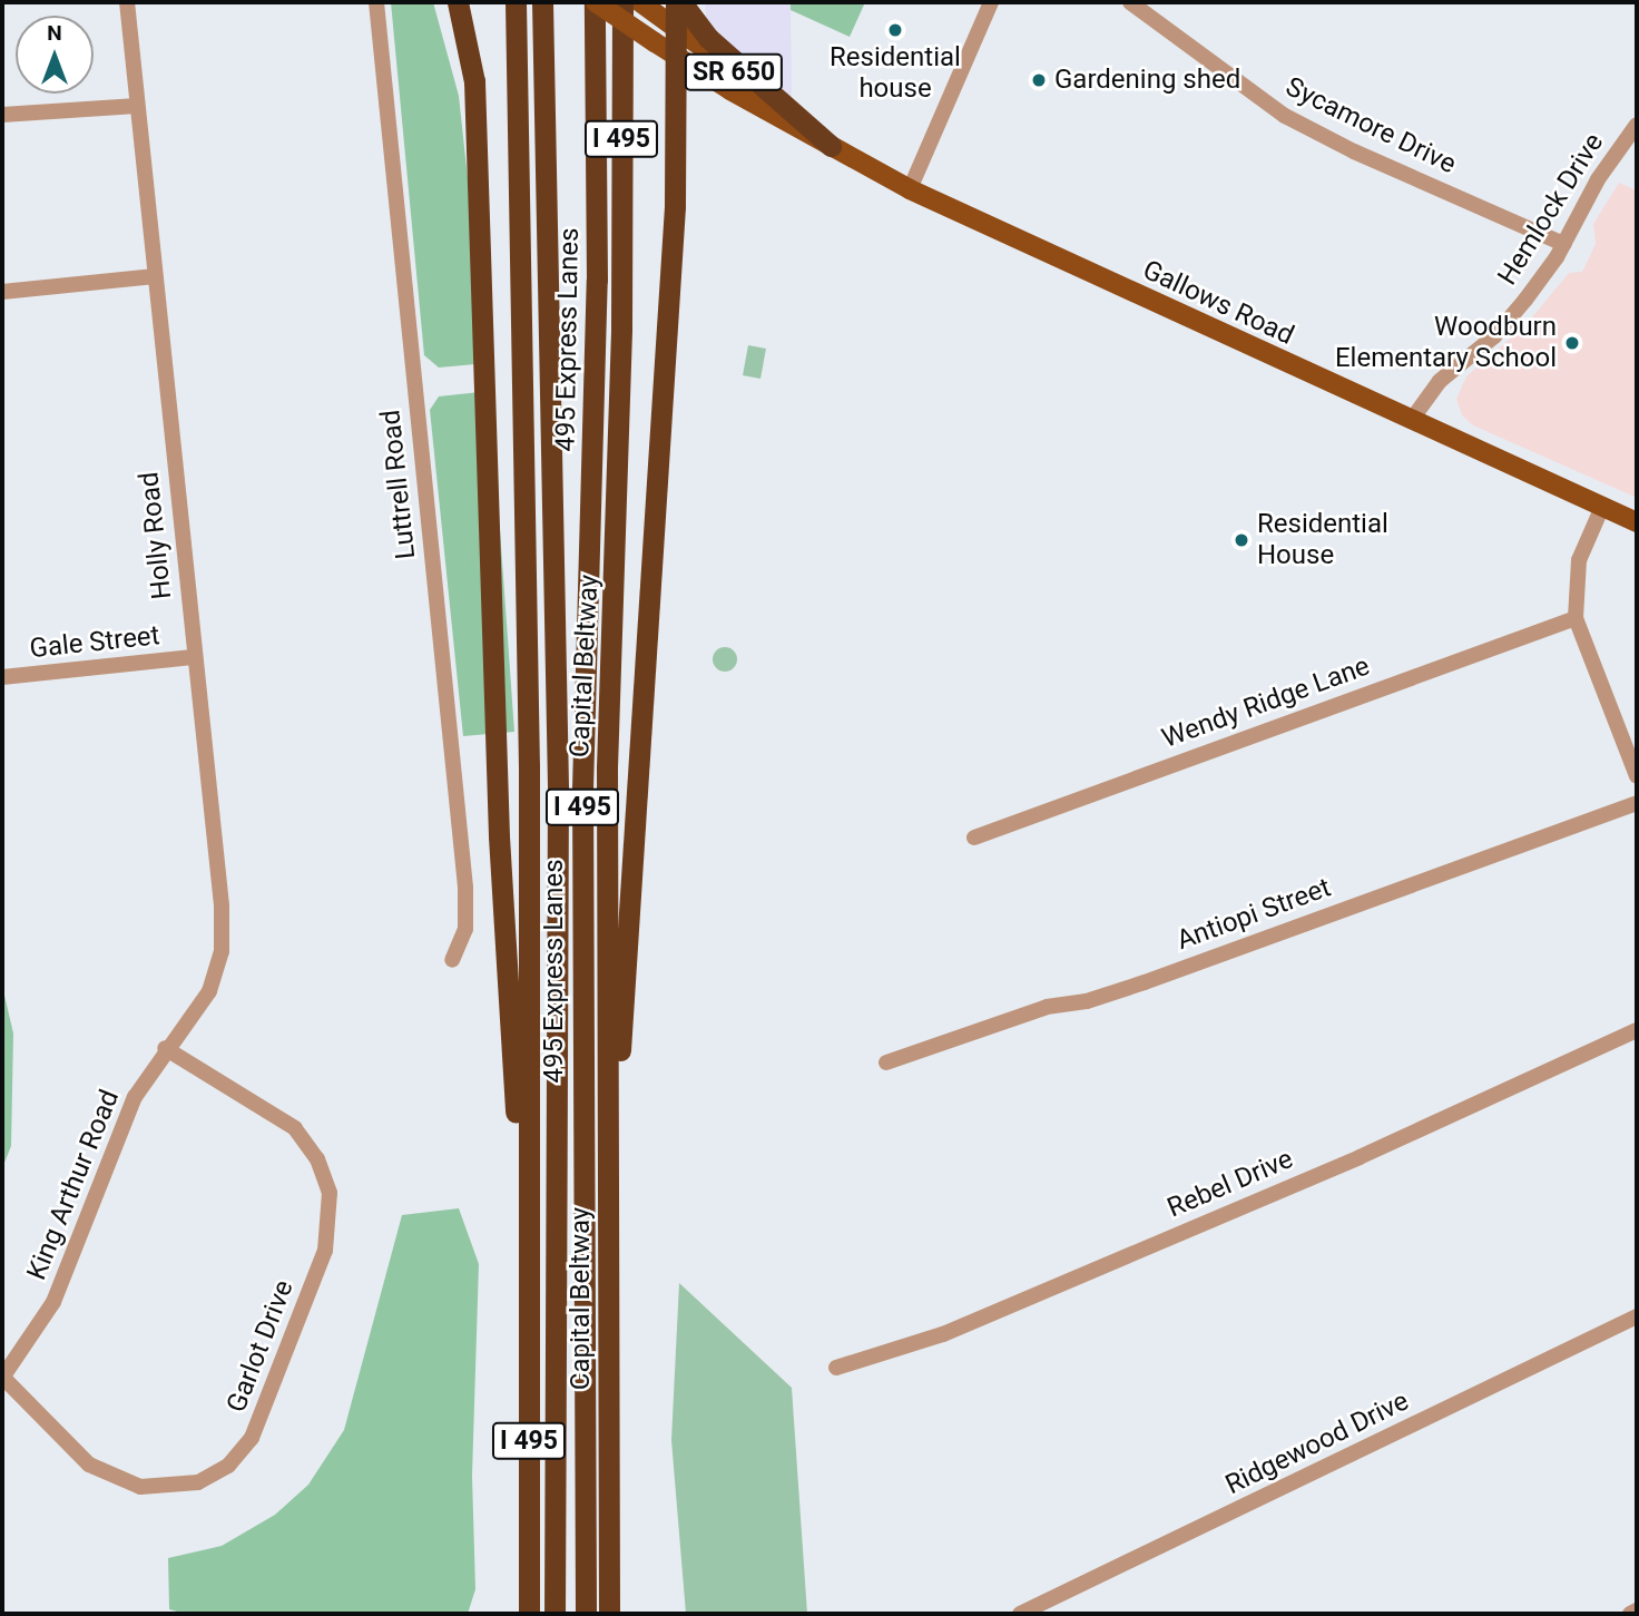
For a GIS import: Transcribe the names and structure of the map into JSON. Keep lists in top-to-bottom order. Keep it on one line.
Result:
{"streets":{"highway":["I 495","495 Express Lanes","Capital Beltway"],"main road":["SR 650","Gallows Road"],"street":["Sycamore Drive","Hemlock Drive","Luttrell Road","Holly Road","Gale Street","Wendy Ridge Lane","Antiopi Street","Rebel Drive","King Arthur Road","Garlot Drive","Ridgewood Drive"]},"crossings":[["Sycamore Drive","Hemlock Drive"],["Hemlock Drive","Gallows Road"],["Gallows Road","495 Express Lanes"],["Holly Road","Gale Street"],["Holly Road","King Arthur Road"],["Holly Road","Garlot Drive"],["King Arthur Road","Garlot Drive"]],"places":["Residential house","Gardening shed","Woodburn Elementary School","Residential House"],"north":"top"}
